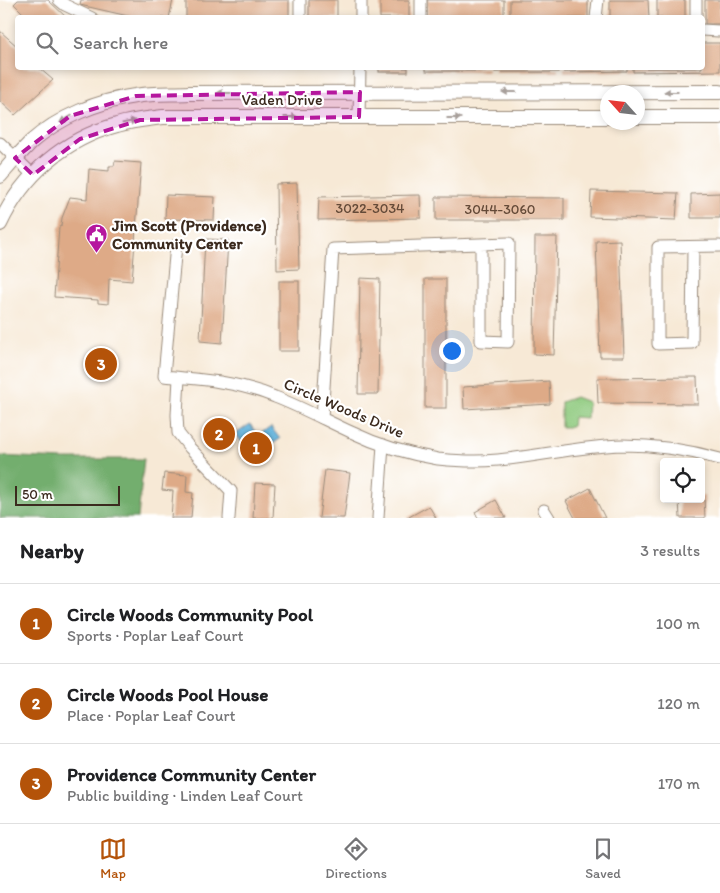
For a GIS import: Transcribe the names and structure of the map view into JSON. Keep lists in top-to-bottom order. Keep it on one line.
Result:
{"streets":{"street":["Vaden Drive","Circle Woods Drive"]},"places":{"public building":["Jim Scott (Providence) Community Center"]},"house_numbers":["3022-3034","3044-3060"],"scale_bar":"50 m","north":"top left","page":{"search":"Search here","pins":["3","2","1"],"scale":"50 m","heading":["Nearby","3 results"],"list":[{"mark":"1","name":"Circle Woods Community Pool","note":"Sports · Poplar Leaf Court","value":"100 m"},{"mark":"2","name":"Circle Woods Pool House","note":"Place · Poplar Leaf Court","value":"120 m"},{"mark":"3","name":"Providence Community Center","note":"Public building · Linden Leaf Court","value":"170 m"}],"nav":["Map","Directions","Saved"]}}
